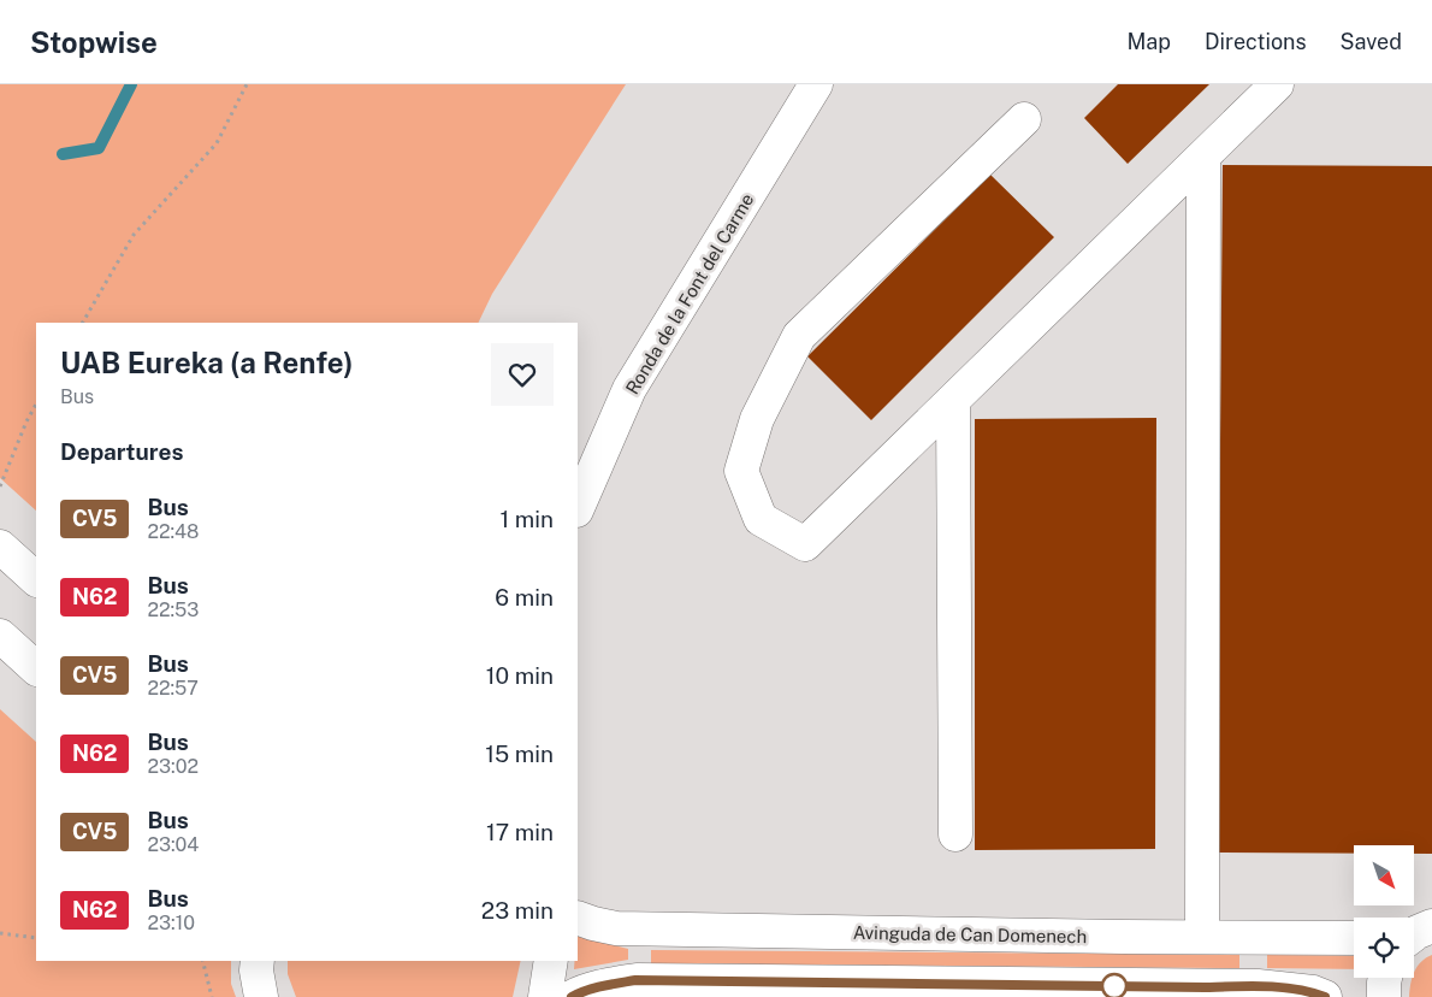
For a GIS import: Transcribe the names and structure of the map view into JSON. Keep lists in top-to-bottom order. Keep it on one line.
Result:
{"streets":{"street":["Ronda de la Font del Carme","Avinguda de Can Domenech"]},"lines":["bus line CV5"],"north":"bottom right","page":{"header":"Stopwise","nav":["Map","Directions","Saved"],"heading":[["UAB Eureka (a Renfe)","Bus"],"Departures"],"list":[{"mark":"CV5","name":"Bus","note":"22:48","value":"1 min"},{"mark":"N62","name":"Bus","note":"22:53","value":"6 min"},{"mark":"CV5","name":"Bus","note":"22:57","value":"10 min"},{"mark":"N62","name":"Bus","note":"23:02","value":"15 min"},{"mark":"CV5","name":"Bus","note":"23:04","value":"17 min"},{"mark":"N62","name":"Bus","note":"23:10","value":"23 min"}]}}
